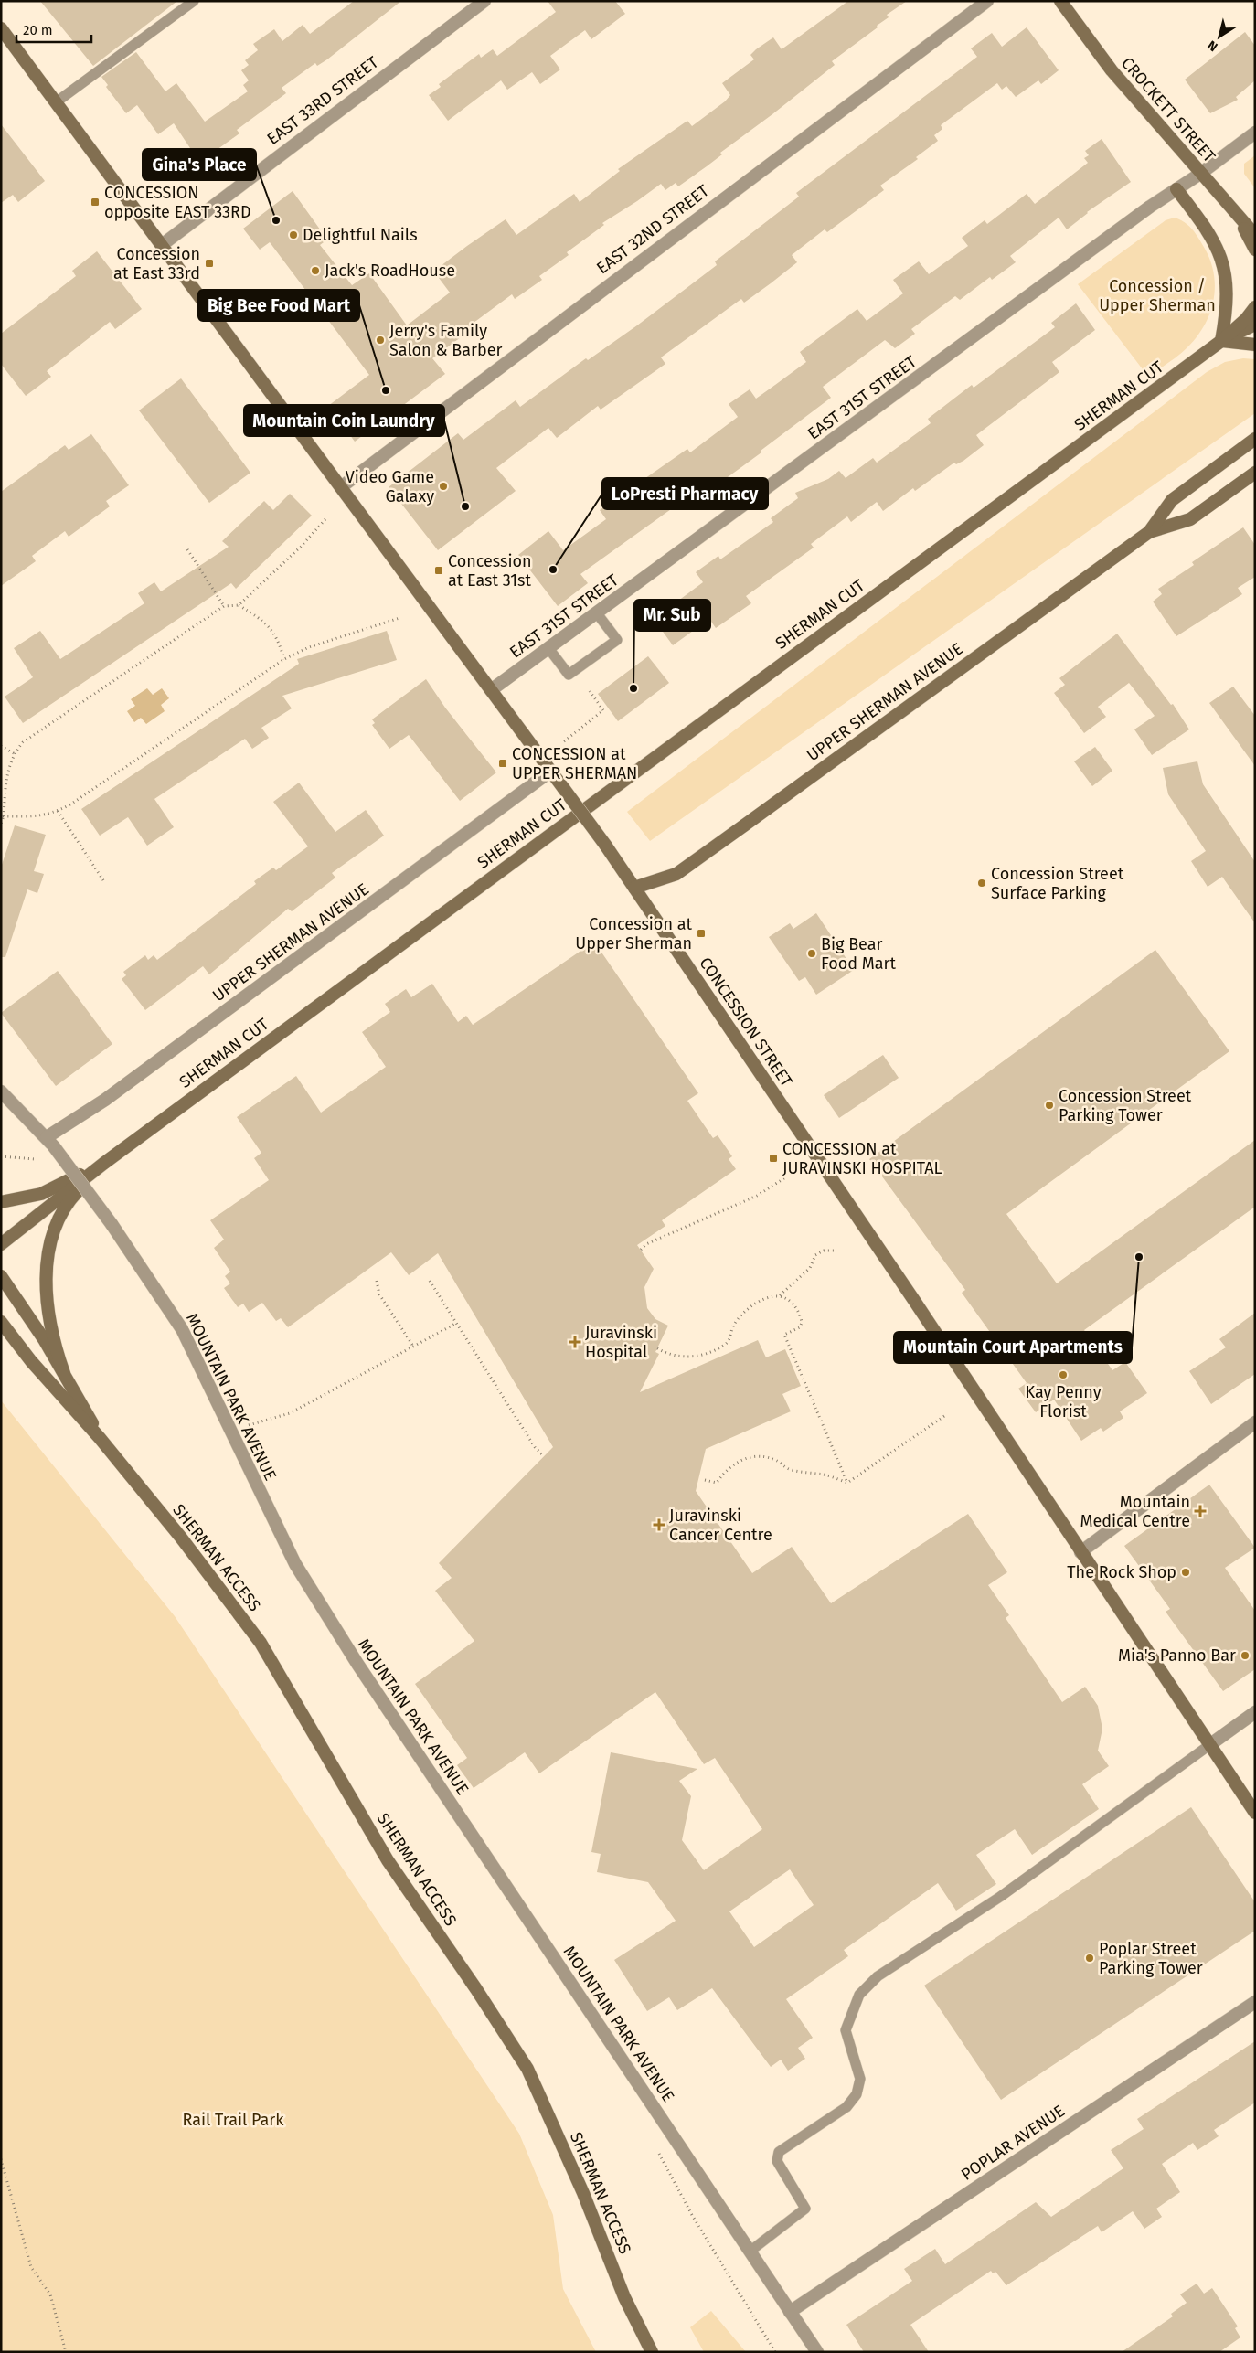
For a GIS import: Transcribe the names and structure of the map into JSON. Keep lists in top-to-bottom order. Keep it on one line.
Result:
{"streets":{"main road":["CROCKETT STREET","SHERMAN CUT","UPPER SHERMAN AVENUE","CONCESSION STREET","SHERMAN ACCESS"],"street":["EAST 33RD STREET","EAST 32ND STREET","EAST 31ST STREET","MOUNTAIN PARK AVENUE","POPLAR AVENUE"]},"crossings":[["EAST 33RD STREET","CONCESSION STREET"],["CROCKETT STREET","EAST 31ST STREET"],["EAST 32ND STREET","CONCESSION STREET"],["EAST 31ST STREET","CONCESSION STREET"],["UPPER SHERMAN AVENUE","CONCESSION STREET"],["UPPER SHERMAN AVENUE","MOUNTAIN PARK AVENUE"],["MOUNTAIN PARK AVENUE","POPLAR AVENUE"]],"parks":["Concession / Upper Sherman","Rail Trail Park"],"places":{"transit":["CONCESSION opposite EAST 33RD","Concession at East 33rd","Concession at East 31st","CONCESSION at UPPER SHERMAN","Concession at Upper Sherman","CONCESSION at JURAVINSKI HOSPITAL"],"other":["Gina's Place","Delightful Nails","Jack's RoadHouse","Jerry's Family Salon & Barber","Big Bee Food Mart","Video Game Galaxy","Mountain Coin Laundry","LoPresti Pharmacy","Mr. Sub","Concession Street Surface Parking","Big Bear Food Mart","Concession Street Parking Tower","Mountain Court Apartments","Kay Penny Florist","The Rock Shop","Mia's Panno Bar","Poplar Street Parking Tower"],"health":["Juravinski Hospital","Mountain Medical Centre","Juravinski Cancer Centre"]},"scale_bar":"20 m","north":"bottom left"}
